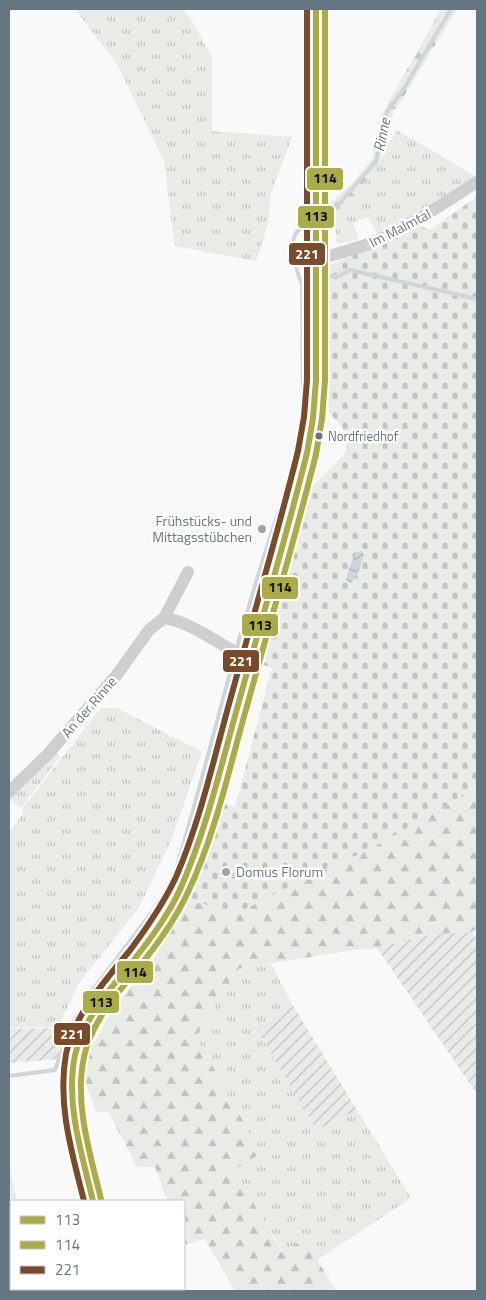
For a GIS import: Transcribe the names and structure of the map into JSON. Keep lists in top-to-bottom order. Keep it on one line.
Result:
{"streets":{"street":["Im Malmtal","An der Rinne"]},"water":["Rinne"],"places":["Nordfriedhof","Frühstücks- und Mittagsstübchen","Domus Florum"],"lines":["transit line 113","transit line 114","transit line 221"],"legend":["113","114","221"]}
